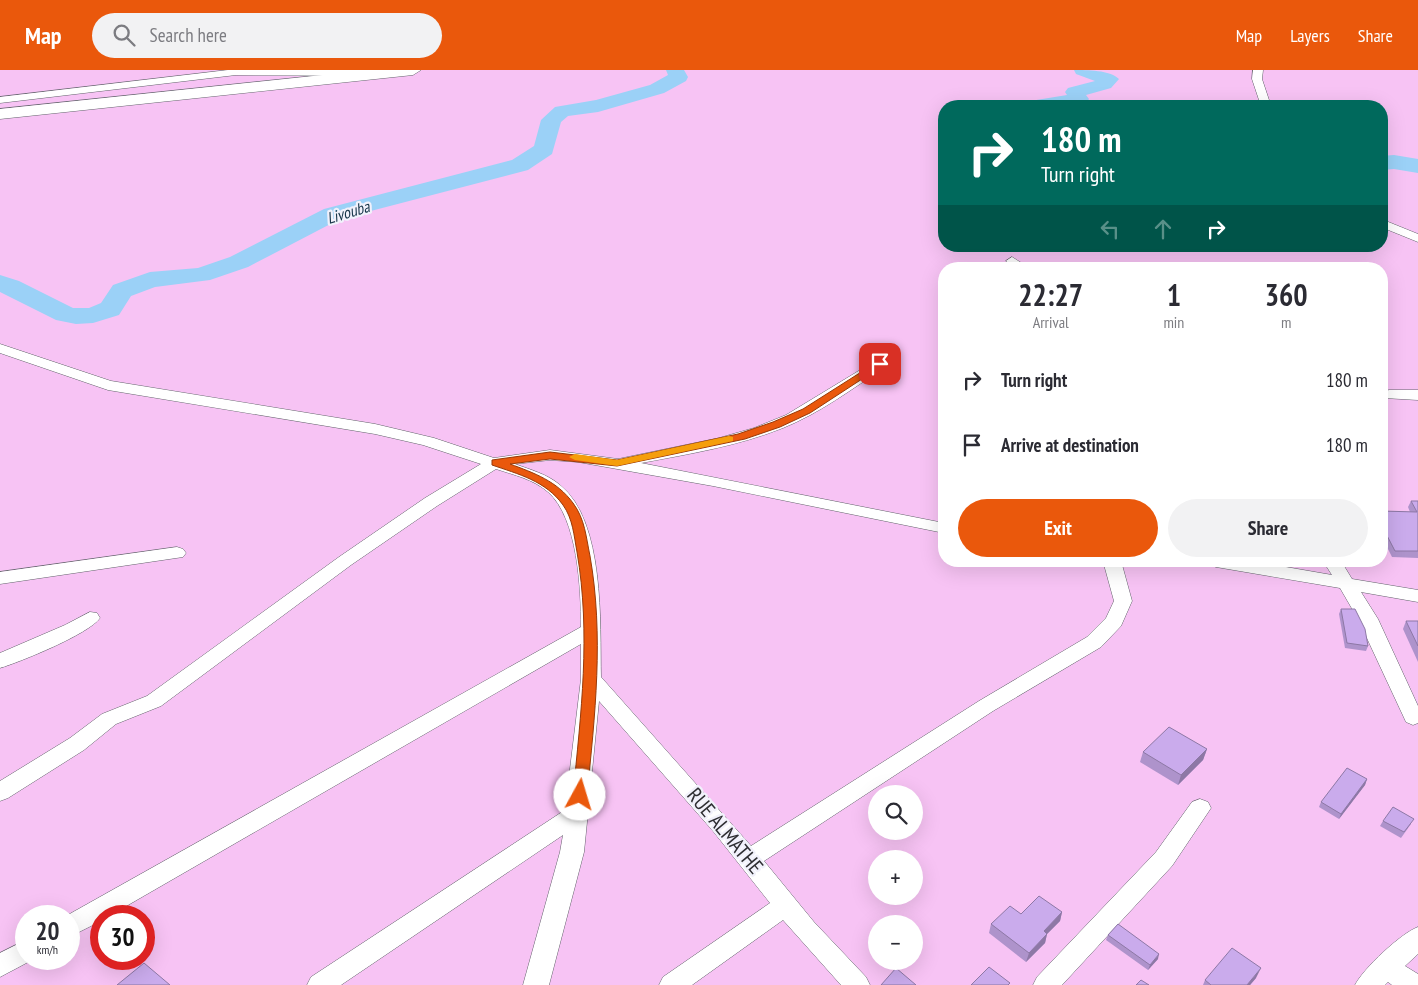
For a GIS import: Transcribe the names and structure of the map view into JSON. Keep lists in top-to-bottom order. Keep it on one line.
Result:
{"streets":{"street":["RUE ALMATHE"]},"water":["Livouba"],"page":{"header":"Map","search":"Search here","nav":["Map","Layers","Share"],"turn":["180 m","Turn right"],"eta":["22:27","Arrival","1","min","360","m"],"list":[{"name":"Turn right","value":"180 m"},{"name":"Arrive at destination","value":"180 m"}],"buttons":["Exit","Share"],"map_buttons":["+","−"],"speed":"20 km/h","limit":"30"}}
